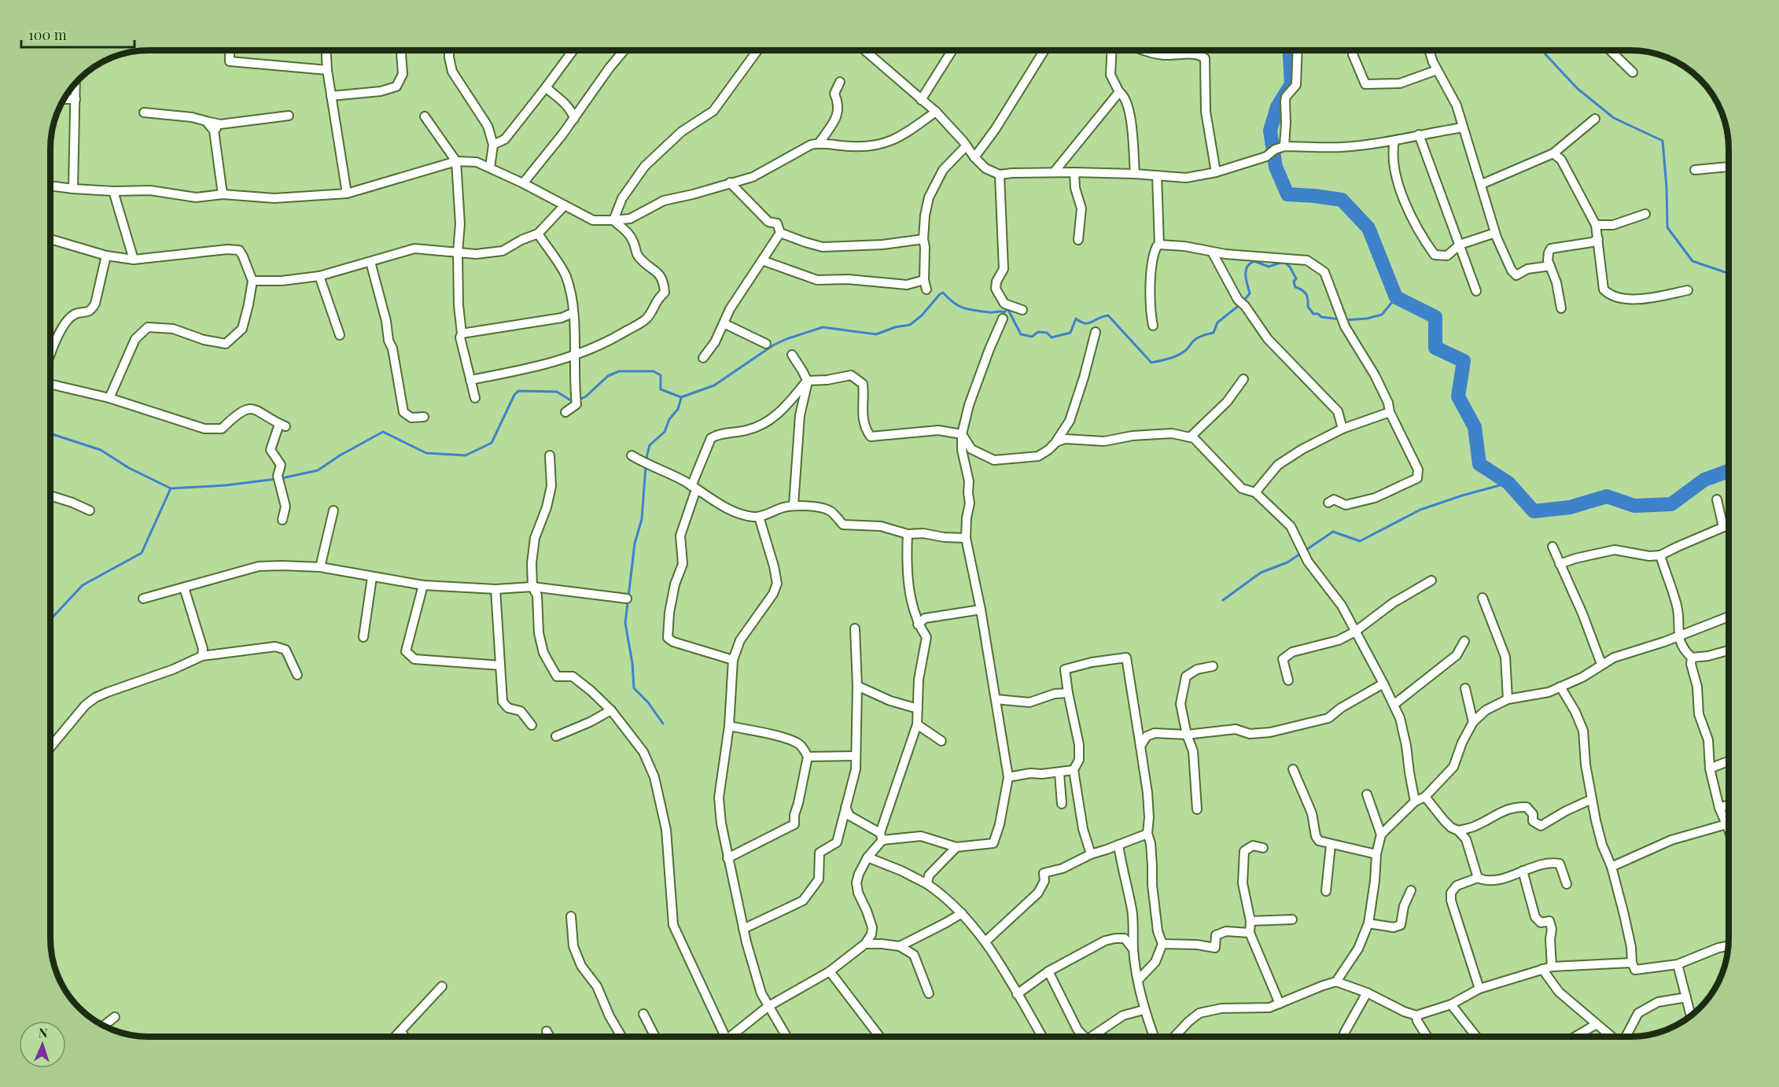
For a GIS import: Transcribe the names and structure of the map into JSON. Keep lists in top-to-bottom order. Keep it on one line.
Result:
{"scale_bar":"100 m","north":"top"}
